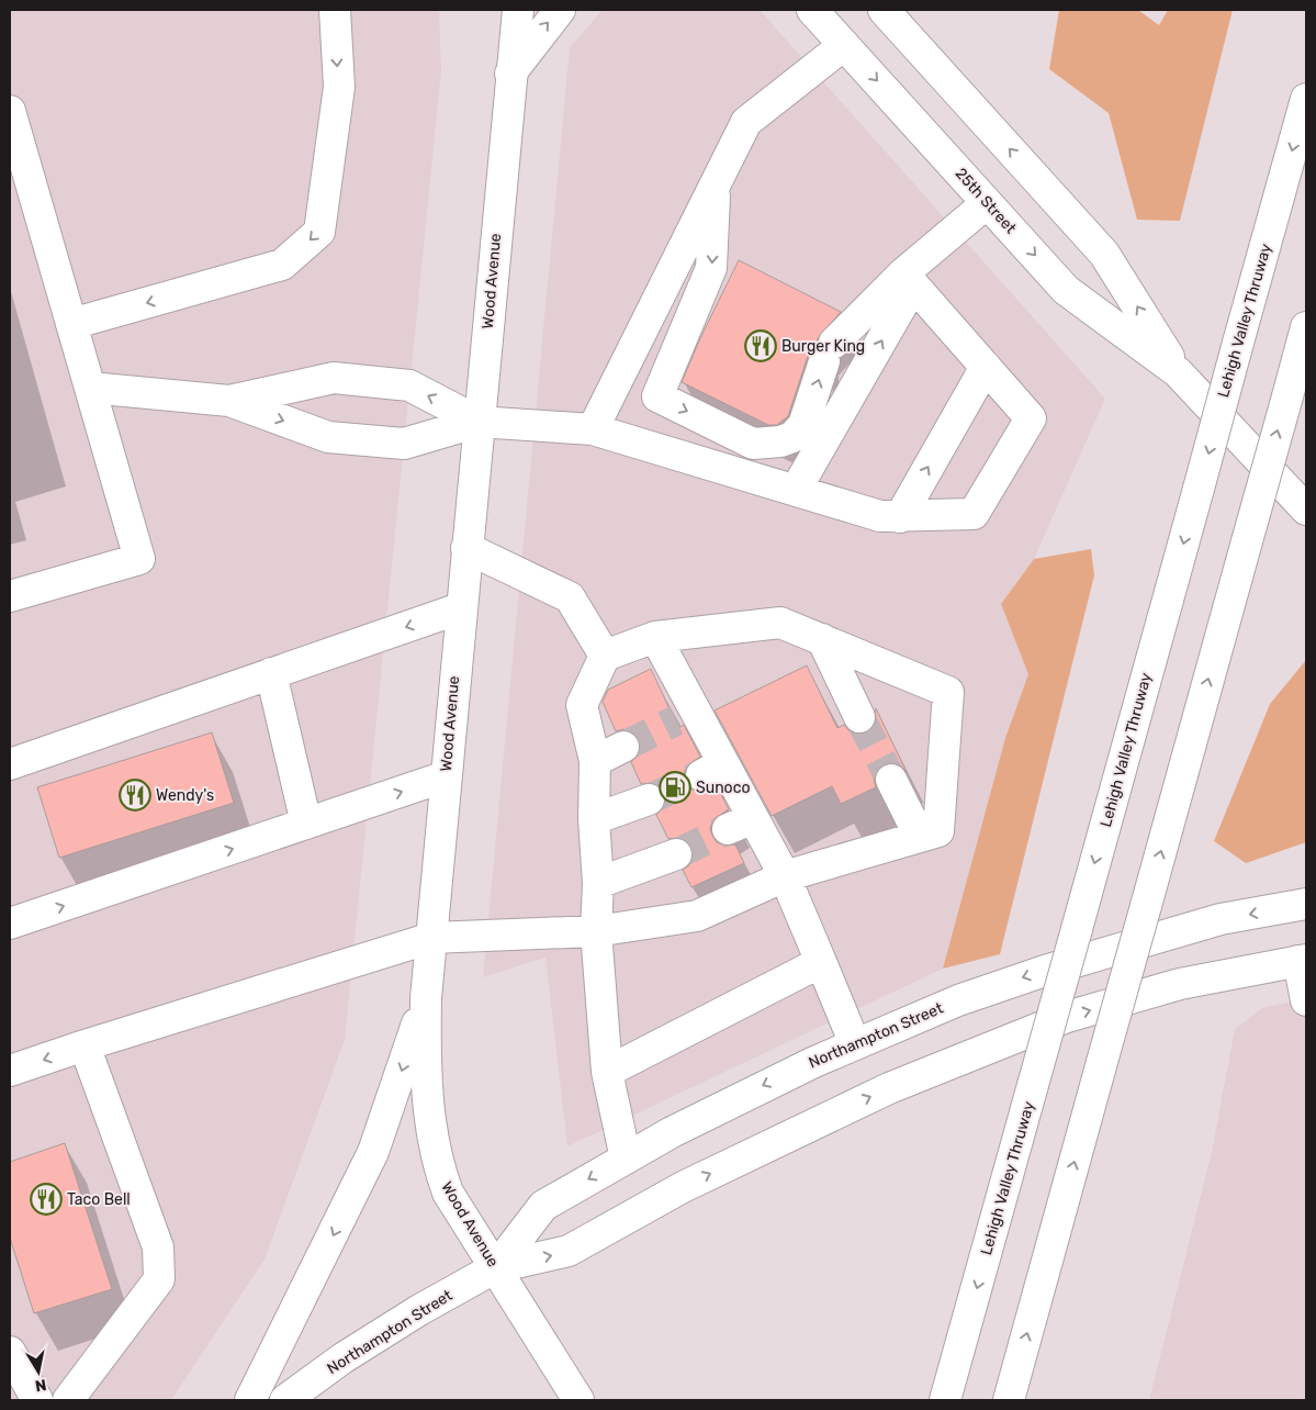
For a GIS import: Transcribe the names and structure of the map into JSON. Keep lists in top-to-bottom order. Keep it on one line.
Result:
{"streets":{"main road":["25th Street","Wood Avenue","Lehigh Valley Thruway","Northampton Street"]},"crossings":[["Wood Avenue","Northampton Street"]],"places":{"restaurant":["Burger King","Wendy's","Taco Bell"],"fuel station":["Sunoco"]},"north":"bottom"}
